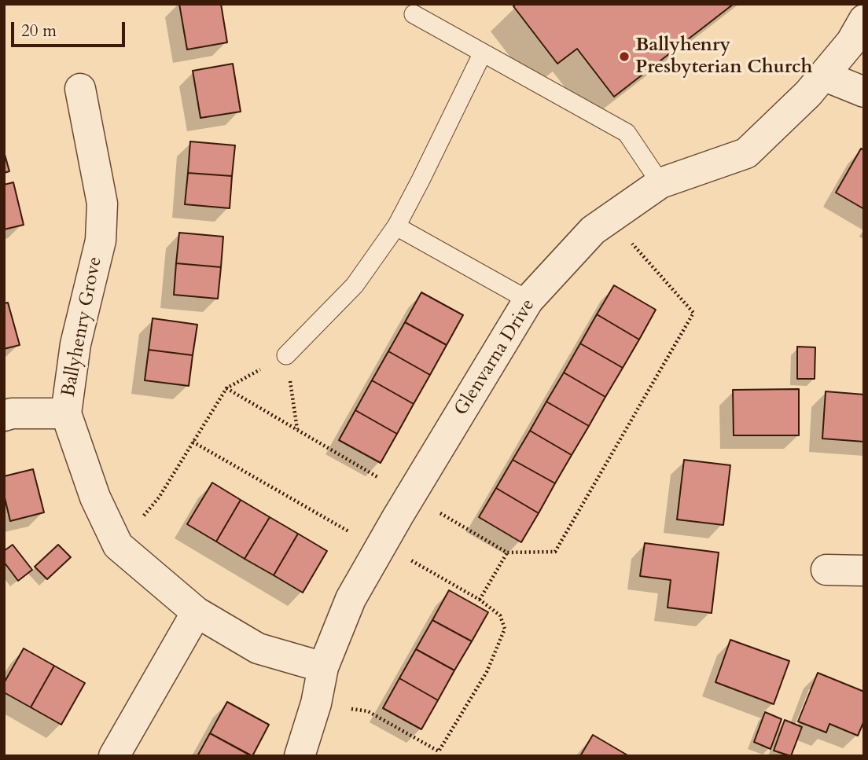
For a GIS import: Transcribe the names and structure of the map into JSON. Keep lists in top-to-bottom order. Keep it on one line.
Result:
{"streets":{"street":["Ballyhenry Grove","Glenvarna Drive"]},"crossings":[["Ballyhenry Grove","Glenvarna Drive"]],"places":["Ballyhenry Presbyterian Church"],"scale_bar":"20 m"}
